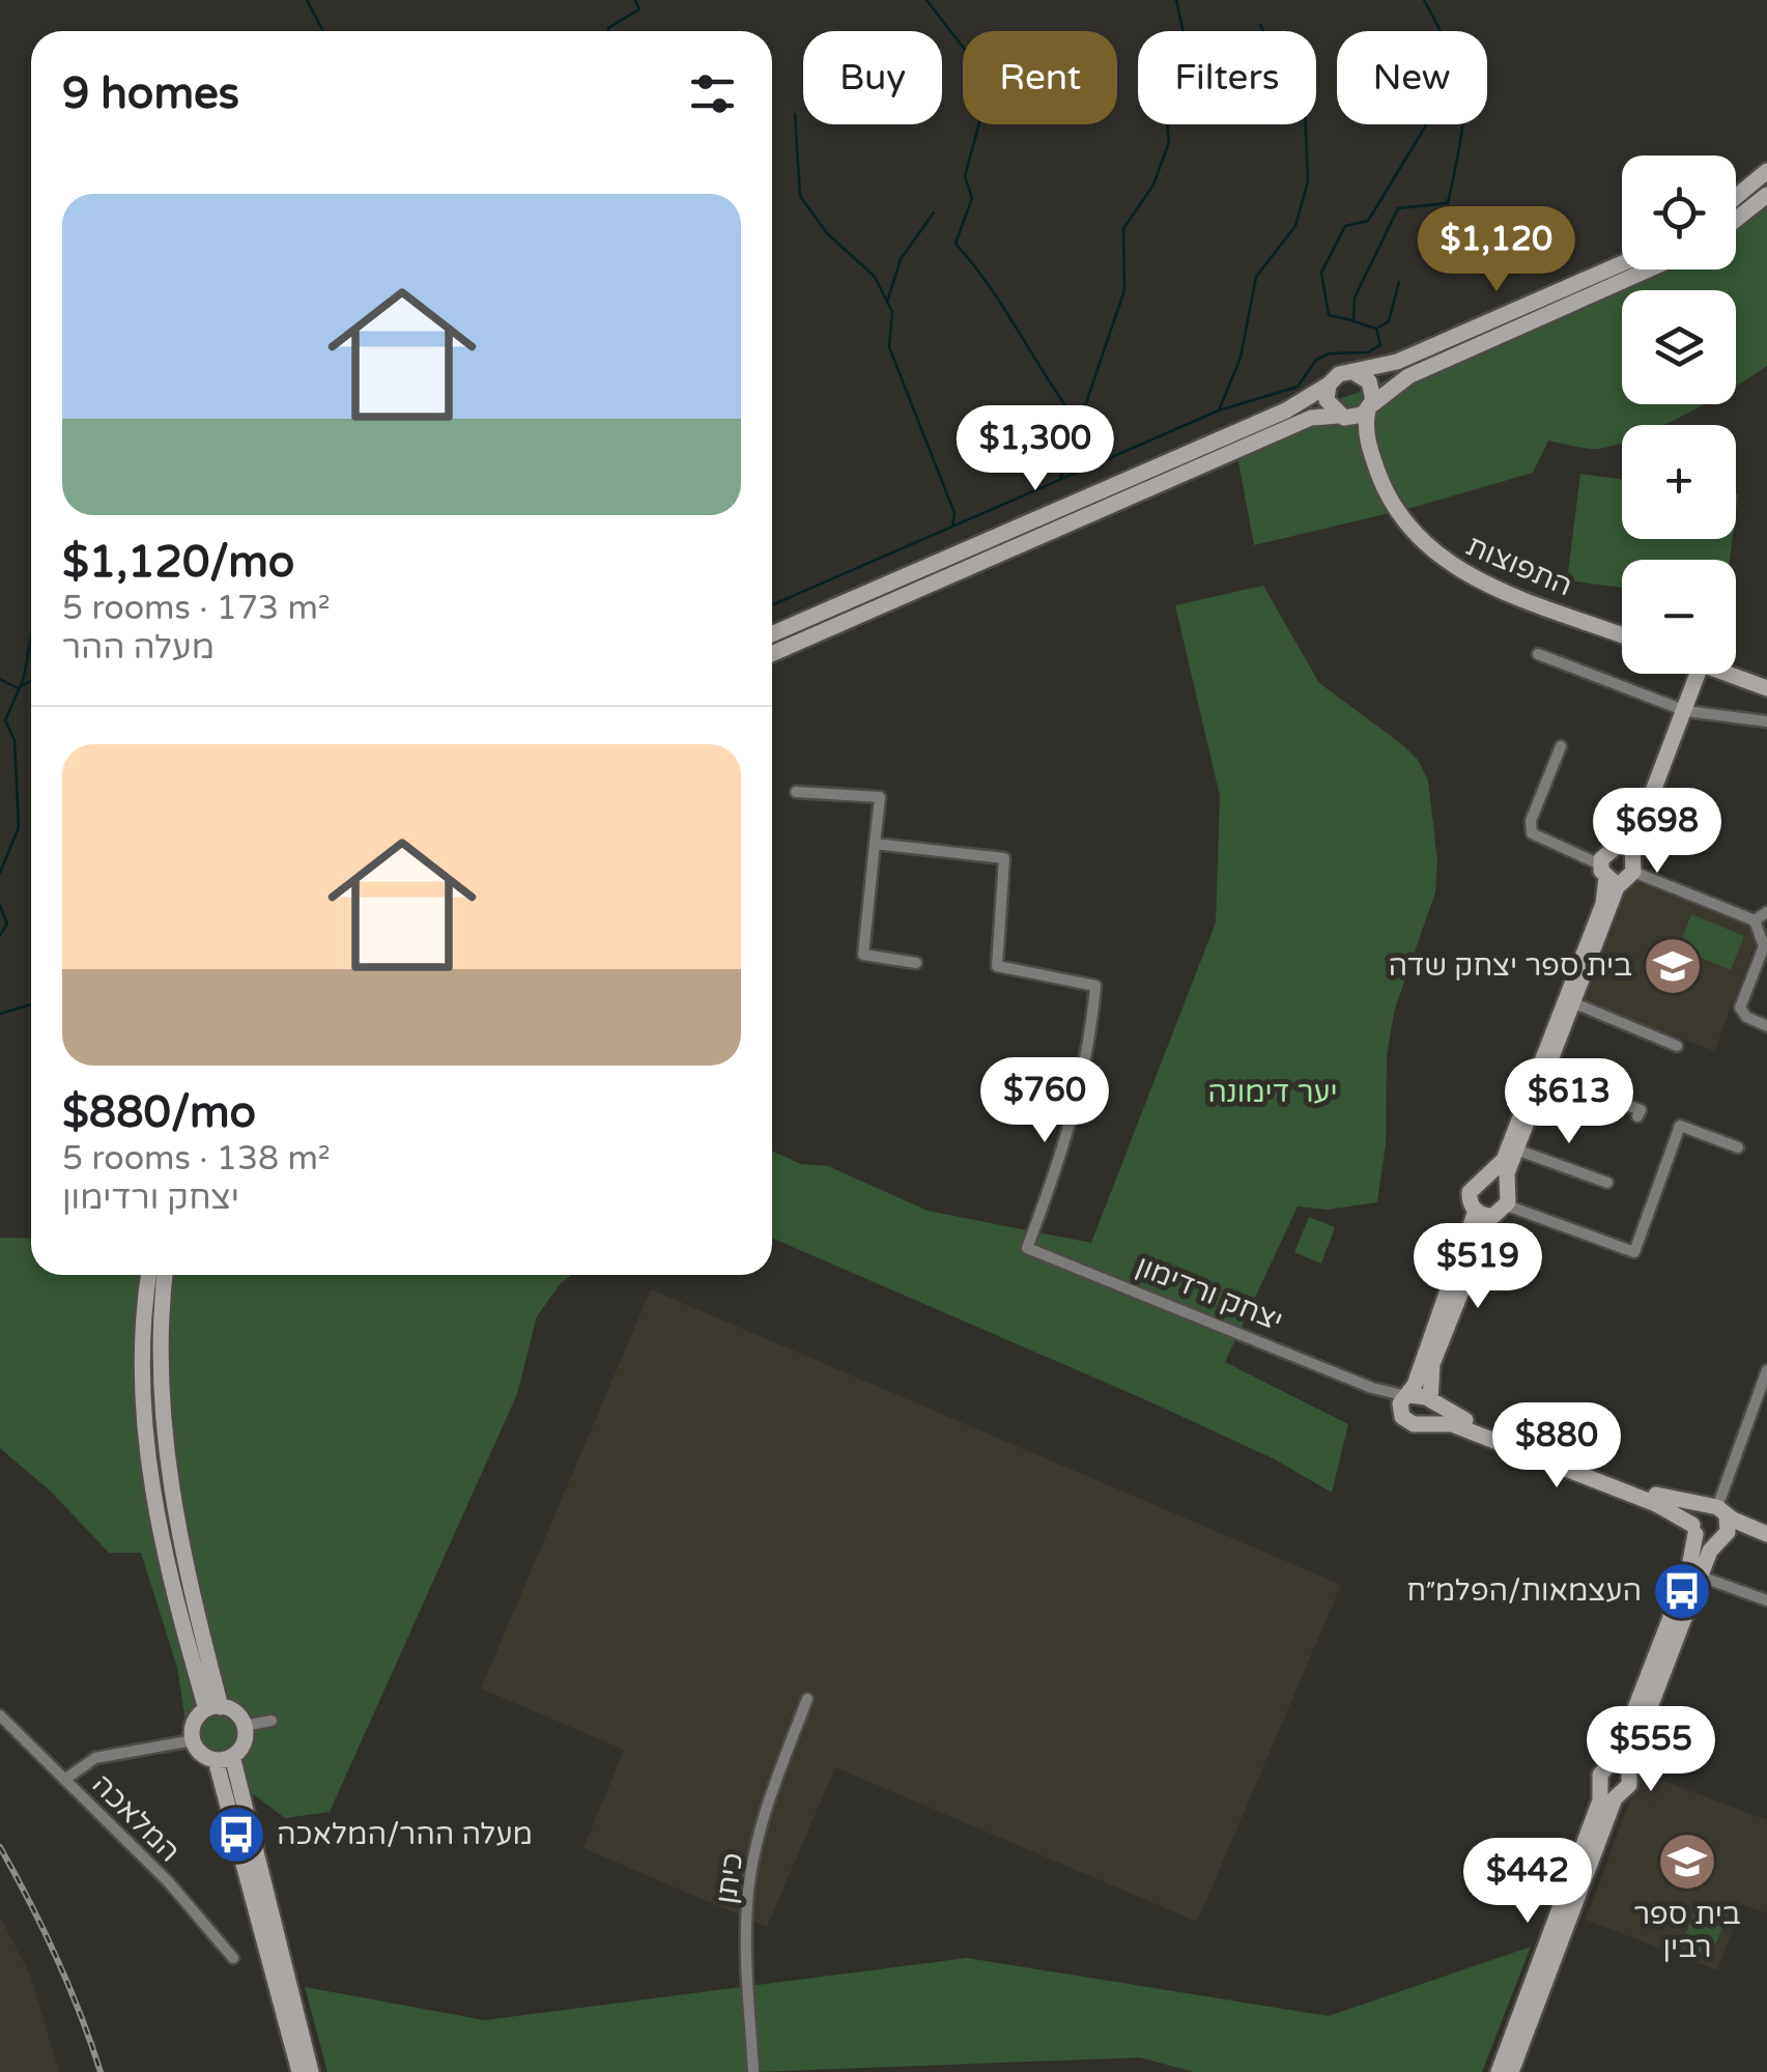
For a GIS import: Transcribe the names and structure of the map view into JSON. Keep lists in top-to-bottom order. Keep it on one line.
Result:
{"streets":{"main road":["התפוצות"],"street":["יצחק ורדימון","המלאכה","כיתן"]},"parks":["יער דימונה"],"places":{"school or university":["בית ספר יצחק שדה","בית ספר רבין"],"bus stop":["העצמאות/הפלמ״ח","מעלה ההר/המלאכה"]},"page":{"chip":["Buy","Rent","Filters","New"],"heading":"9 homes","map_buttons":["+","−"],"list":[{"name":"$1,120/mo","note":"5 rooms · 173 m² · מעלה ההר"},{"name":"$880/mo","note":"5 rooms · 138 m² · יצחק ורדימון"}],"price":["$1,120","$1,300","$698","$760","$613","$519","$880","$555","$442"]}}
